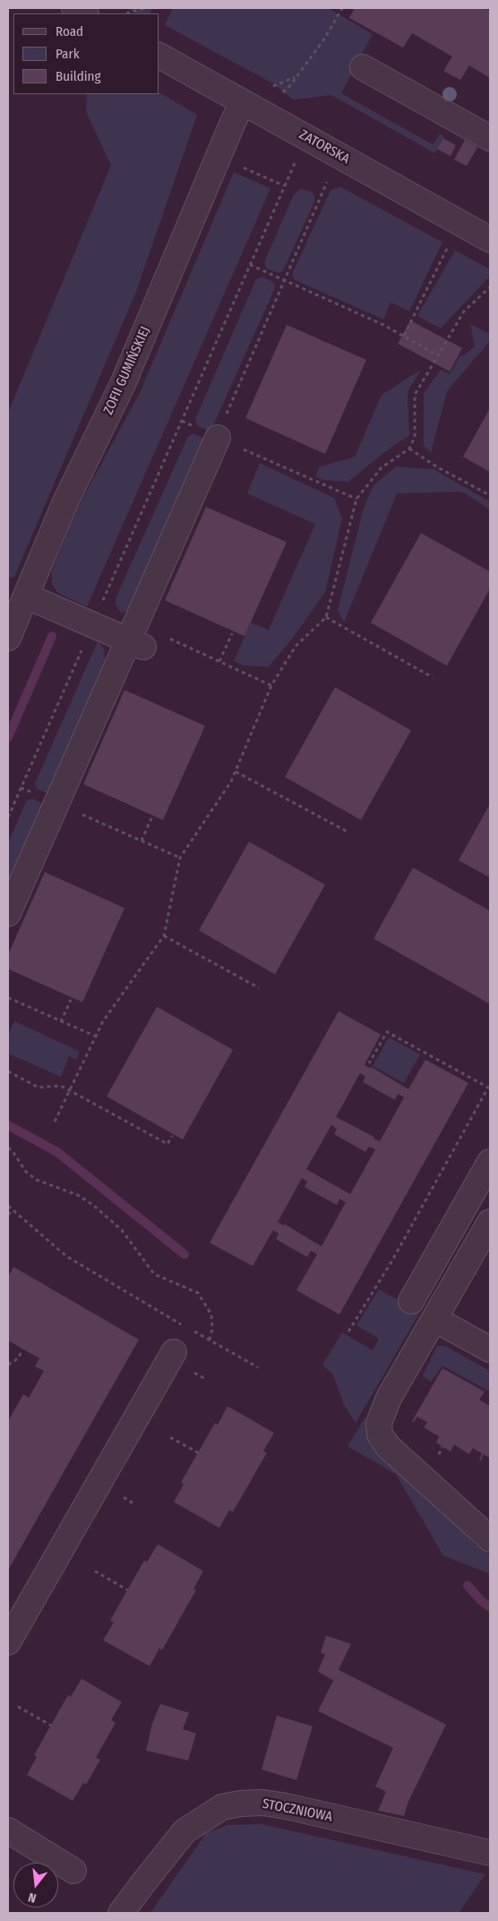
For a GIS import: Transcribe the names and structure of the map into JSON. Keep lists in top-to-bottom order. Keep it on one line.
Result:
{"streets":{"street":["ZATORSKA","ZOFII GUMIŃSKIEJ","STOCZNIOWA"]},"crossings":[["ZATORSKA","ZOFII GUMIŃSKIEJ"]],"legend":["Road","Park","Building"],"north":"bottom"}
